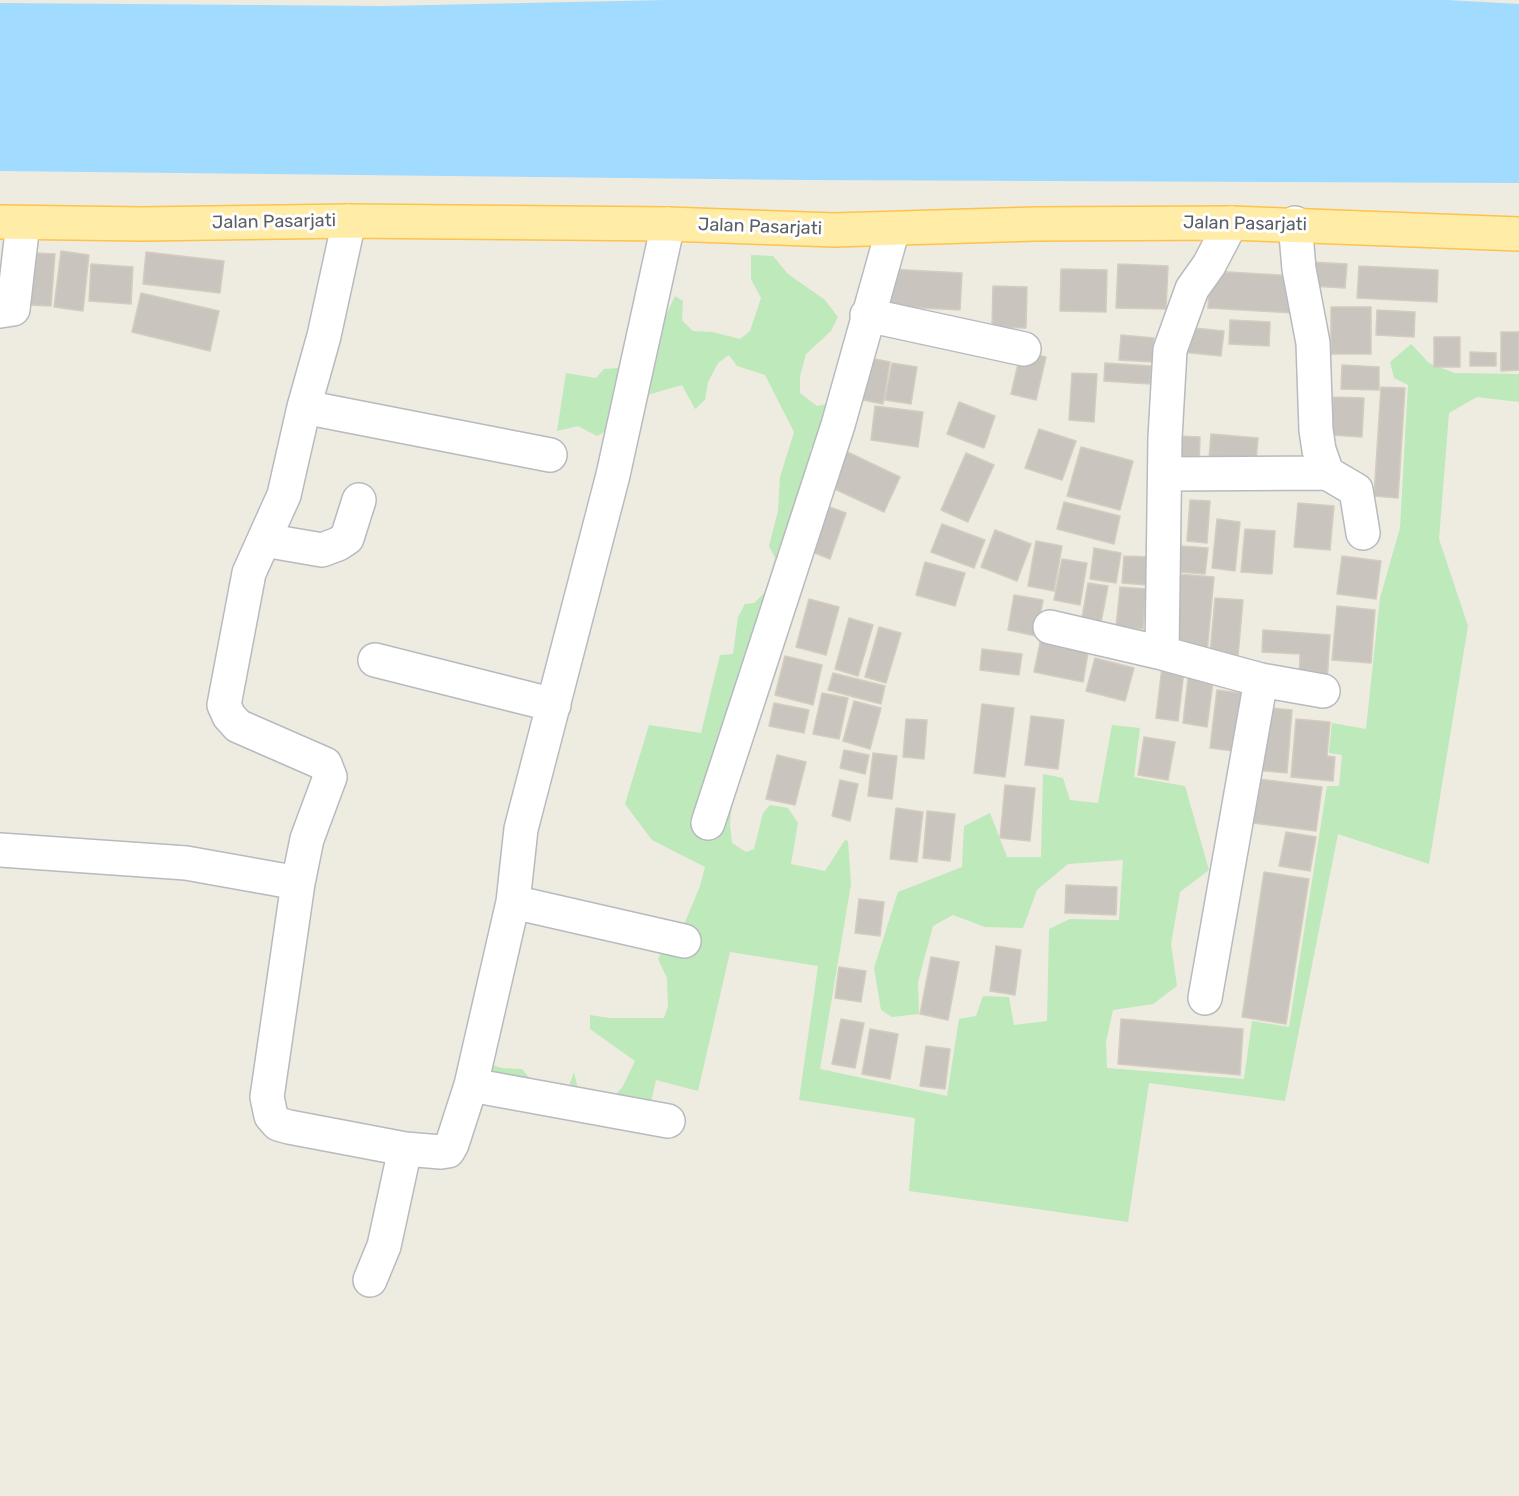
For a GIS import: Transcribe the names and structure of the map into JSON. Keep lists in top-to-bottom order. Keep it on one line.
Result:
{"streets":{"main road":["Jalan Pasarjati"]}}
